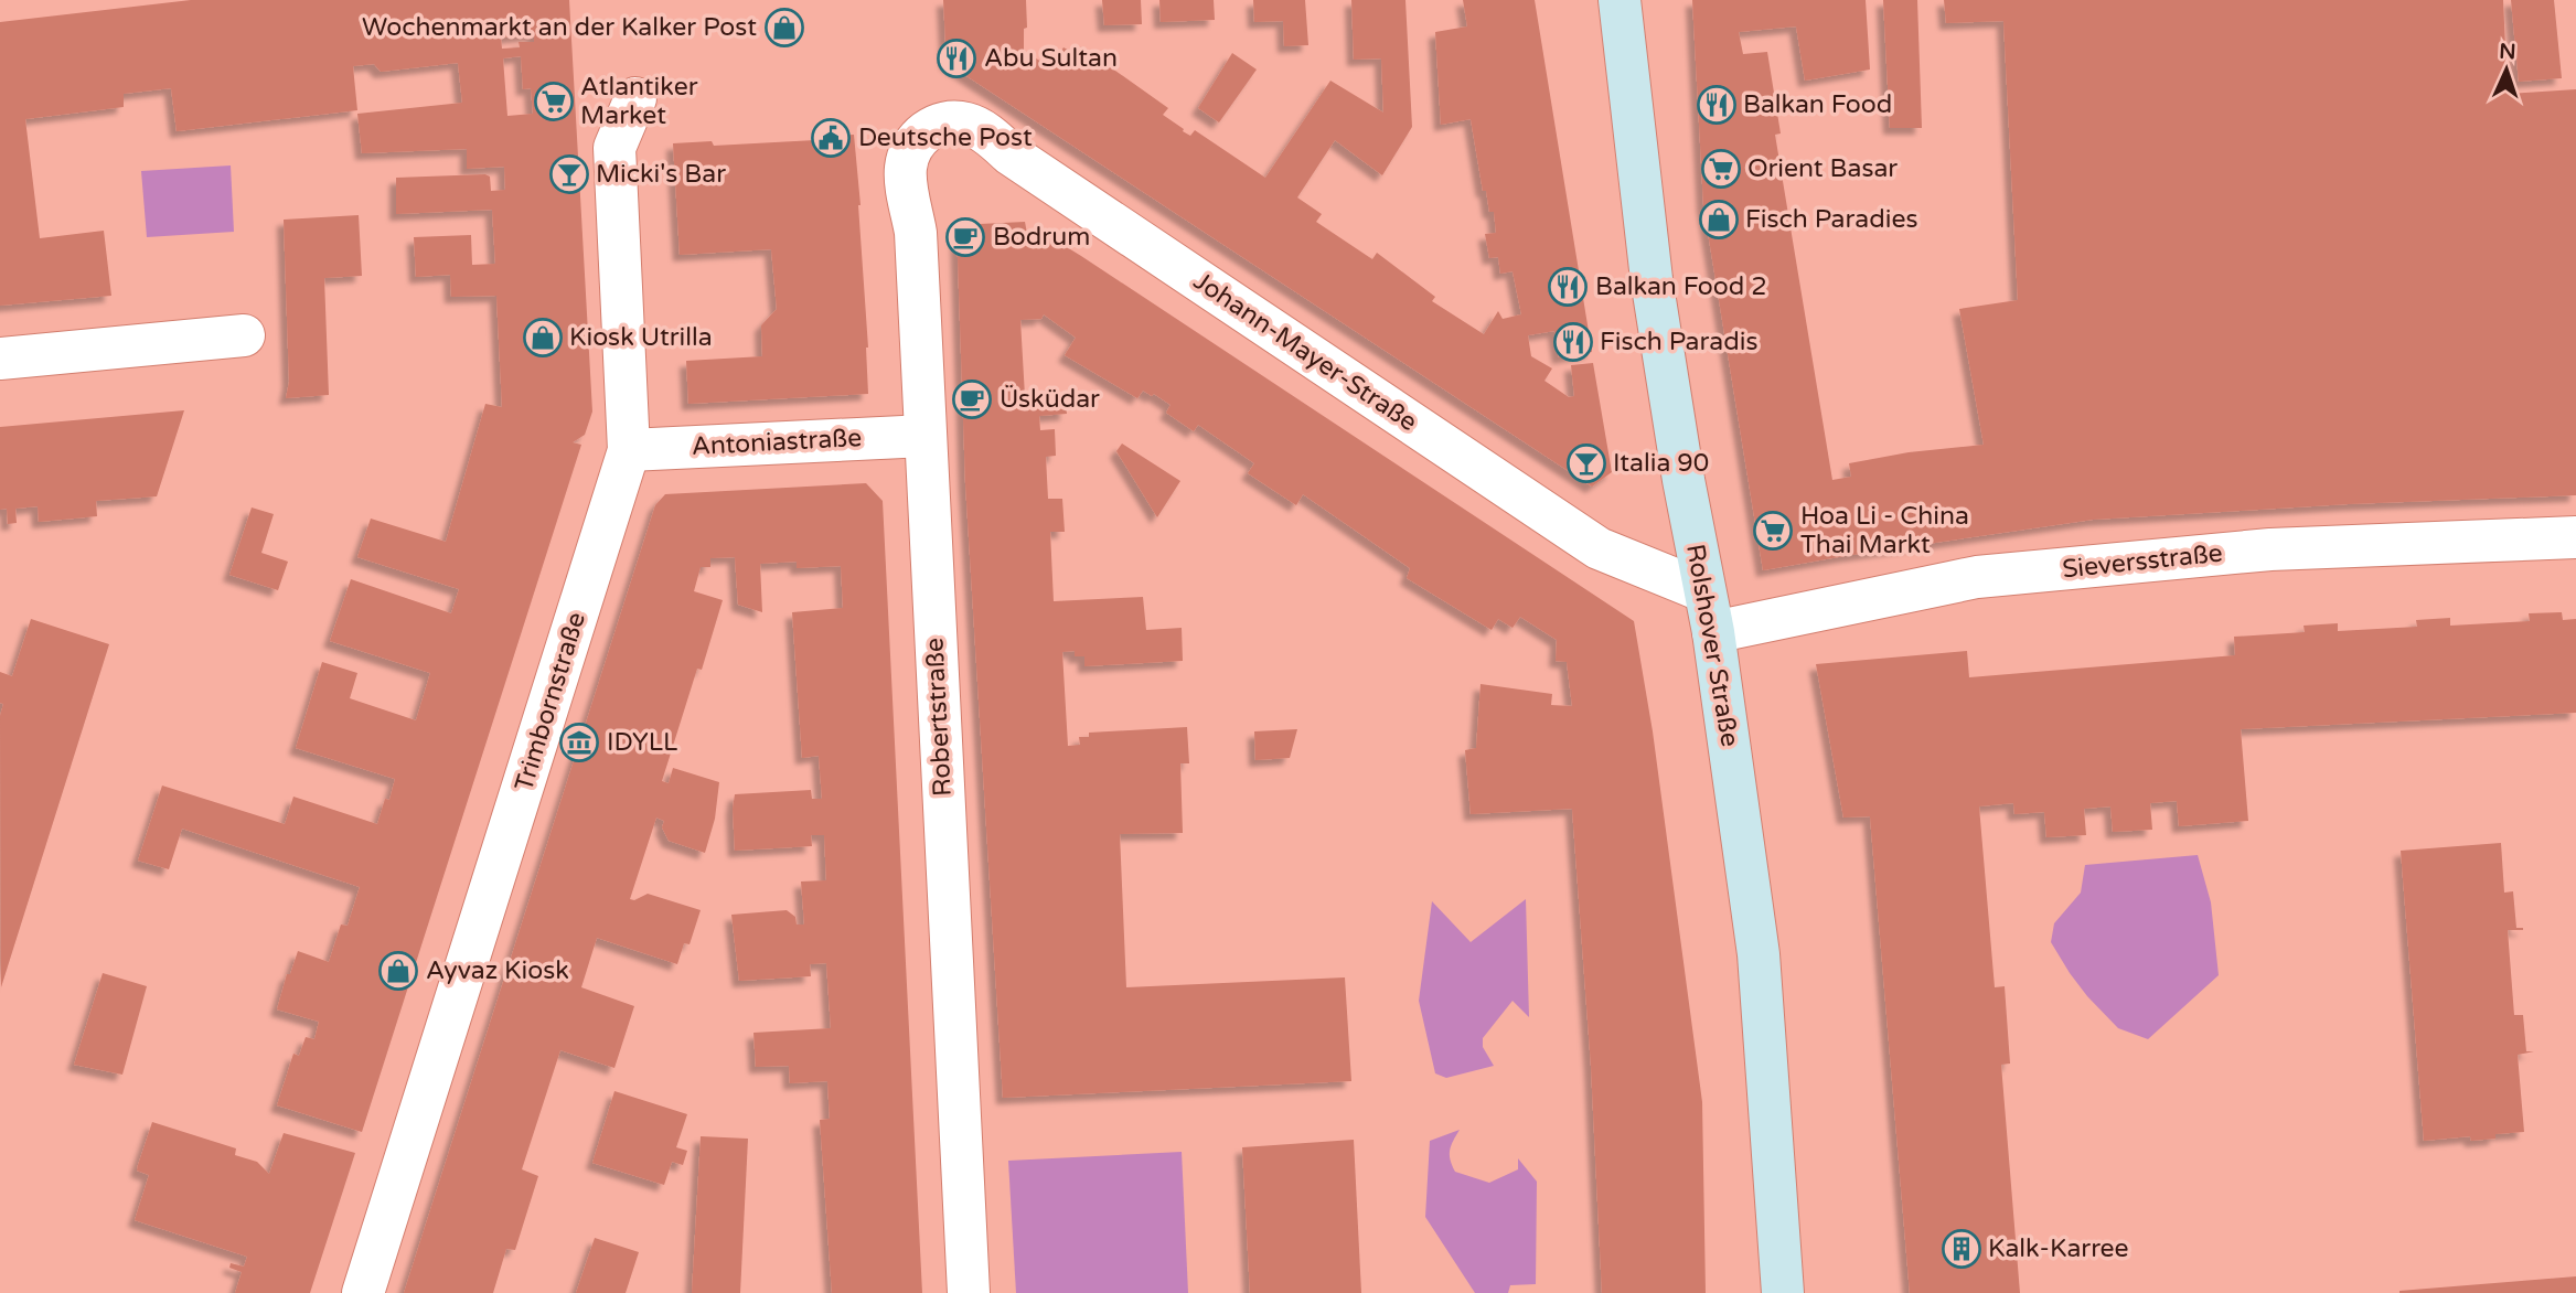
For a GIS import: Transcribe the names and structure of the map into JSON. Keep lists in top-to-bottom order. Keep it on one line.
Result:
{"streets":{"street":["Johann-Mayer-Straße","Antoniastraße","Sieversstraße","Rolshover Straße","Trimbornstraße","Robertstraße"]},"crossings":[["Johann-Mayer-Straße","Rolshover Straße"],["Johann-Mayer-Straße","Robertstraße"],["Antoniastraße","Trimbornstraße"],["Antoniastraße","Robertstraße"],["Sieversstraße","Rolshover Straße"]],"places":{"shop":["Wochenmarkt an der Kalker Post","Fisch Paradies","Kiosk Utrilla","Ayvaz Kiosk"],"restaurant":["Abu Sultan","Balkan Food","Balkan Food 2","Fisch Paradis"],"supermarket":["Atlantiker Market","Orient Basar","Hoa Li - China Thai Markt"],"public building":["Deutsche Post"],"bar":["Micki's Bar","Italia 90"],"cafe":["Bodrum","Üsküdar"],"museum":["IDYLL"],"building":["Kalk-Karree"]},"north":"top"}
